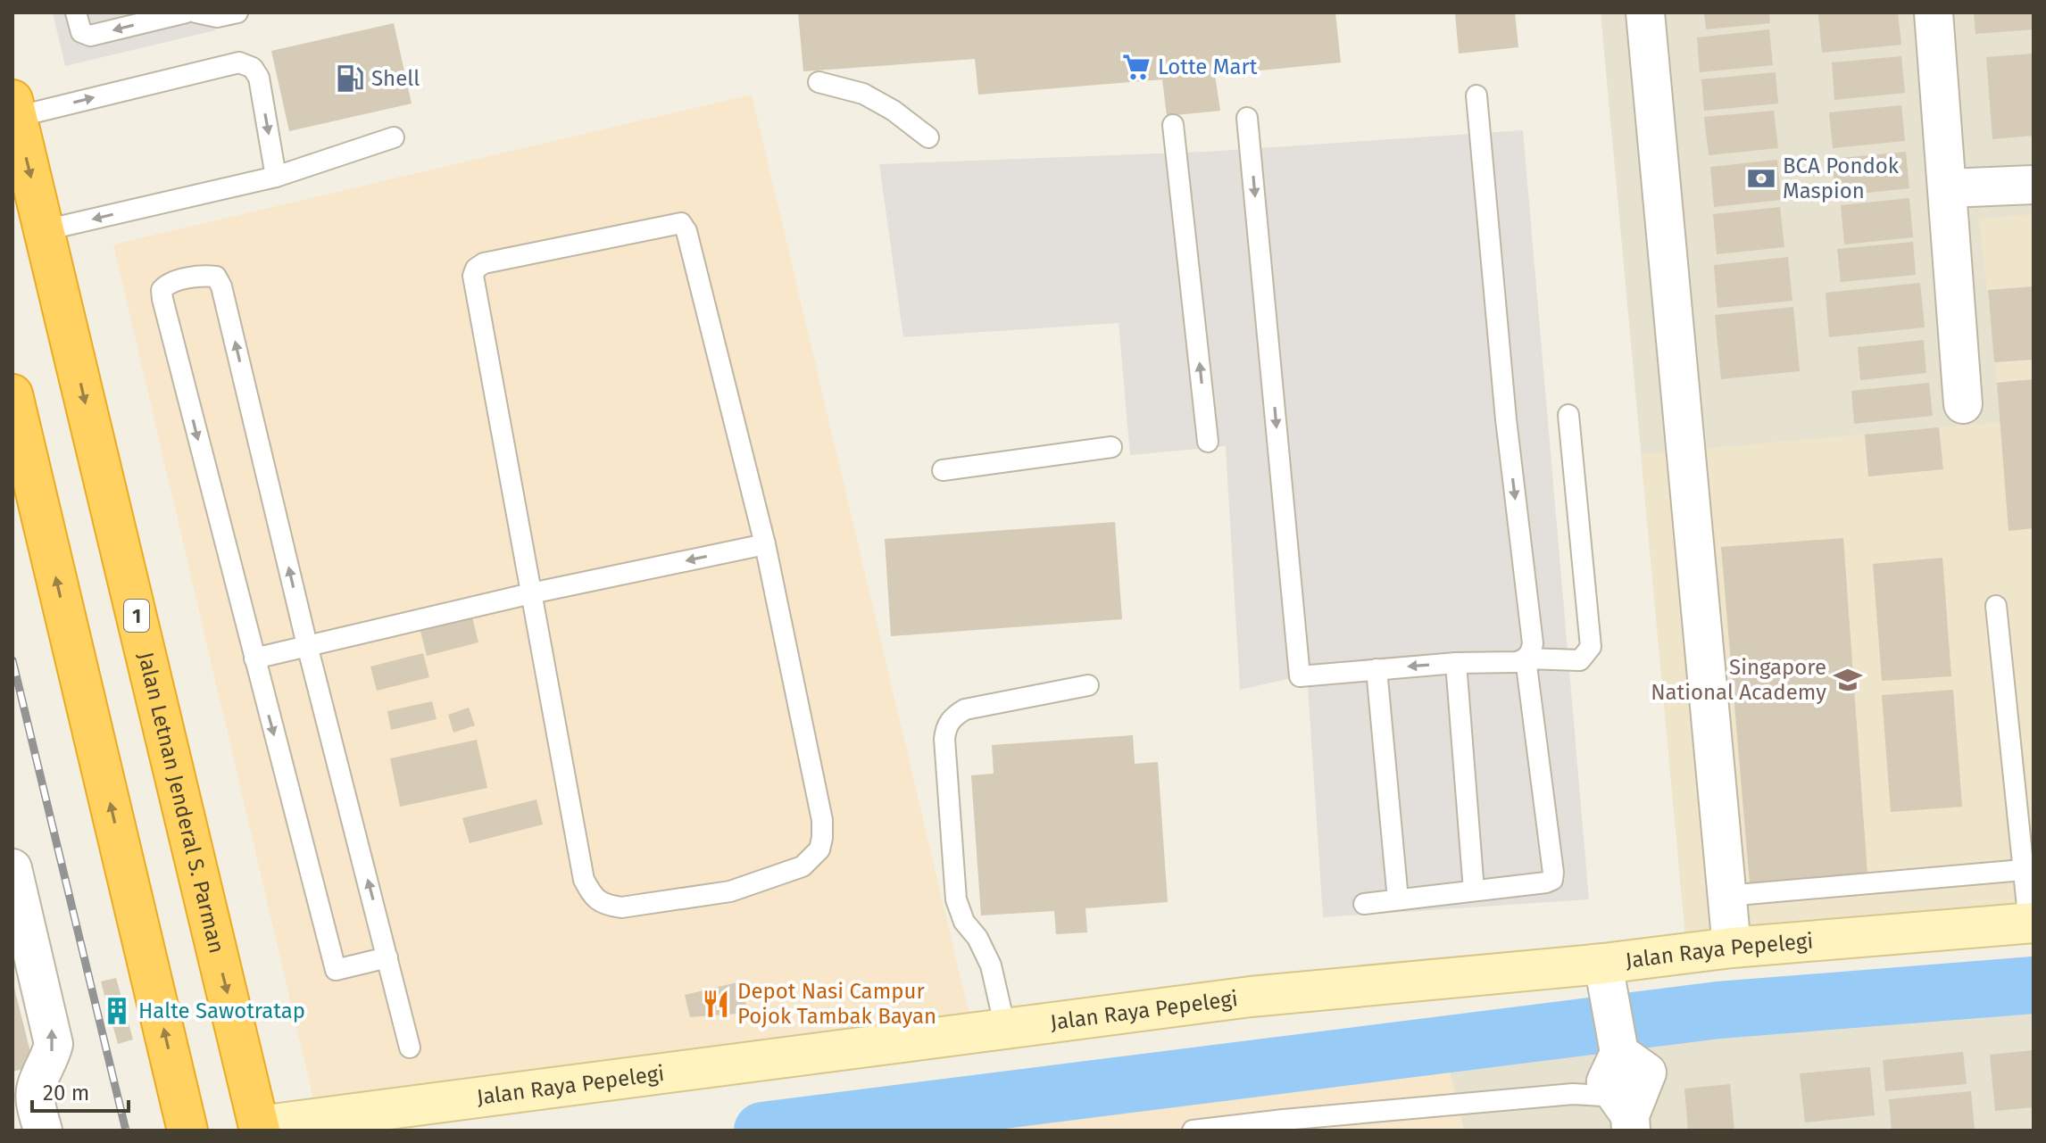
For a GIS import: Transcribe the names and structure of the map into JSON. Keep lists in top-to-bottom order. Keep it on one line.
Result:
{"streets":{"highway":["1","Jalan Letnan Jenderal S. Parman"],"street":["Jalan Raya Pepelegi"]},"crossings":[["Jalan Letnan Jenderal S. Parman","Jalan Raya Pepelegi"]],"places":{"supermarket":["Lotte Mart"],"fuel station":["Shell"],"bank":["BCA Pondok Maspion"],"school or university":["Singapore National Academy"],"restaurant":["Depot Nasi Campur Pojok Tambak Bayan"],"building":["Halte Sawotratap"]},"scale_bar":"20 m"}
